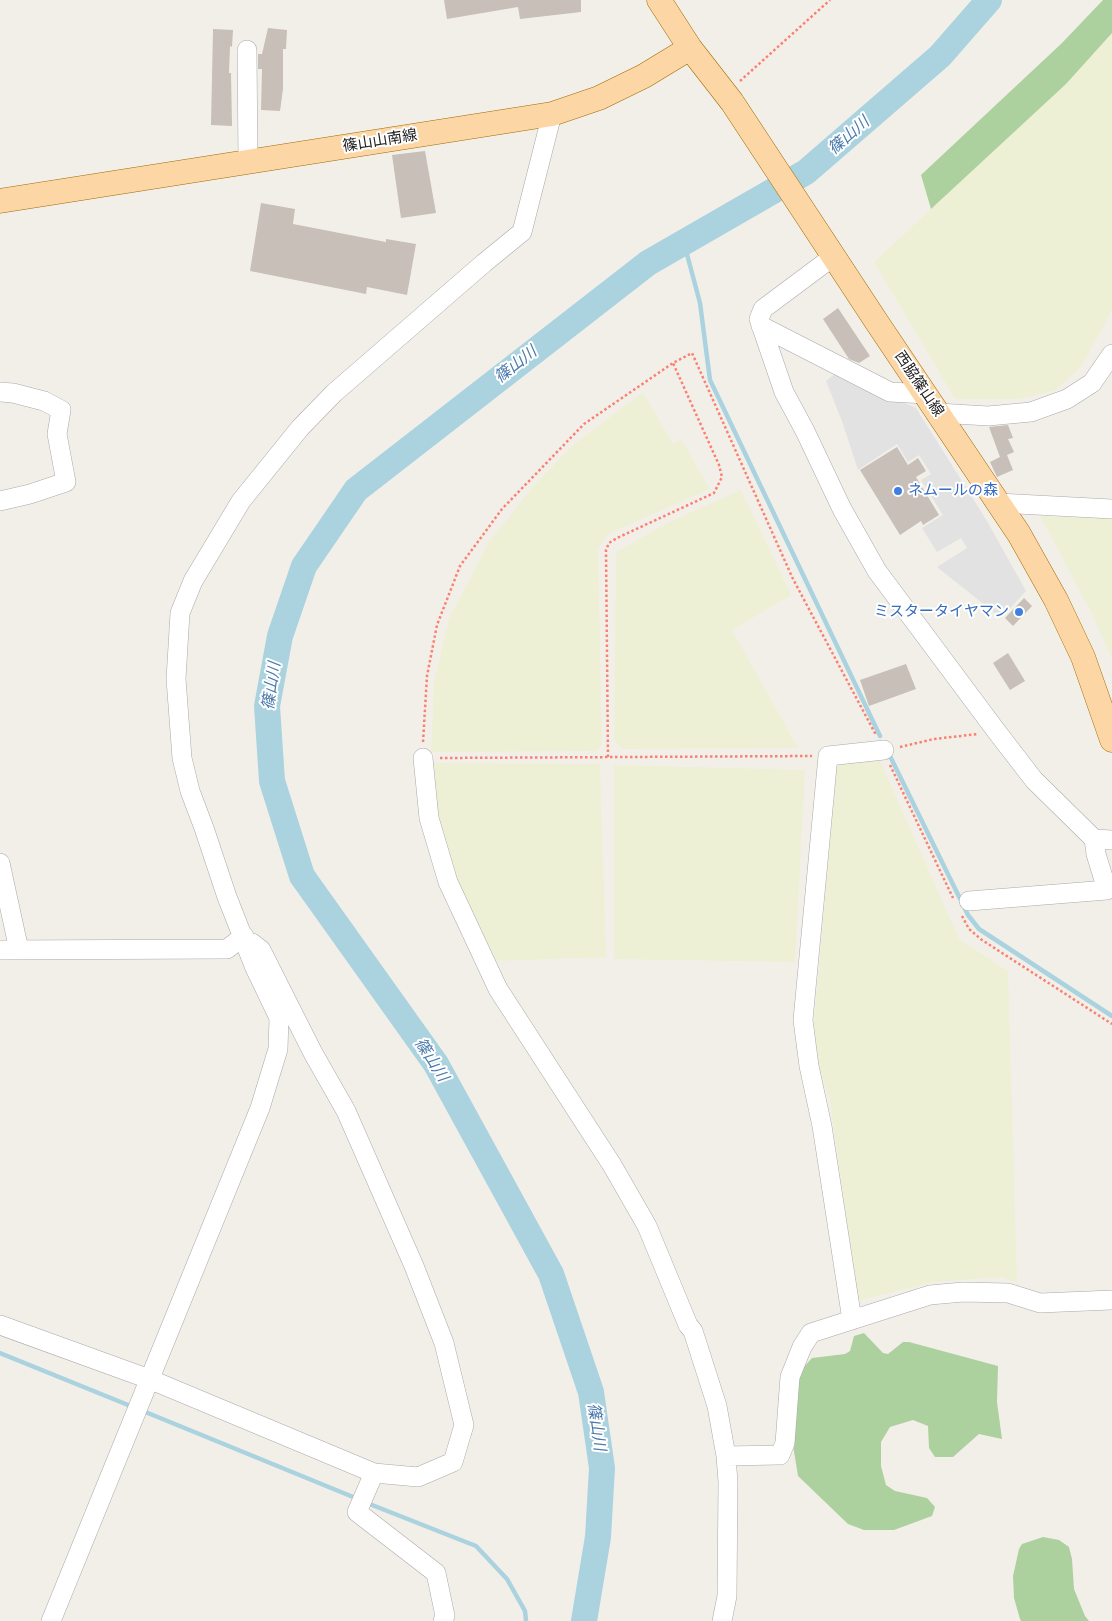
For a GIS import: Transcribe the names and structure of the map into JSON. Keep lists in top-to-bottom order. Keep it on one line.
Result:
{"streets":{"main road":["篠山山南線","西脇篠山線"]},"crossings":[["篠山山南線","西脇篠山線"]],"water":["篠山川"],"places":["ネムールの森","ミスタータイヤマン"]}
